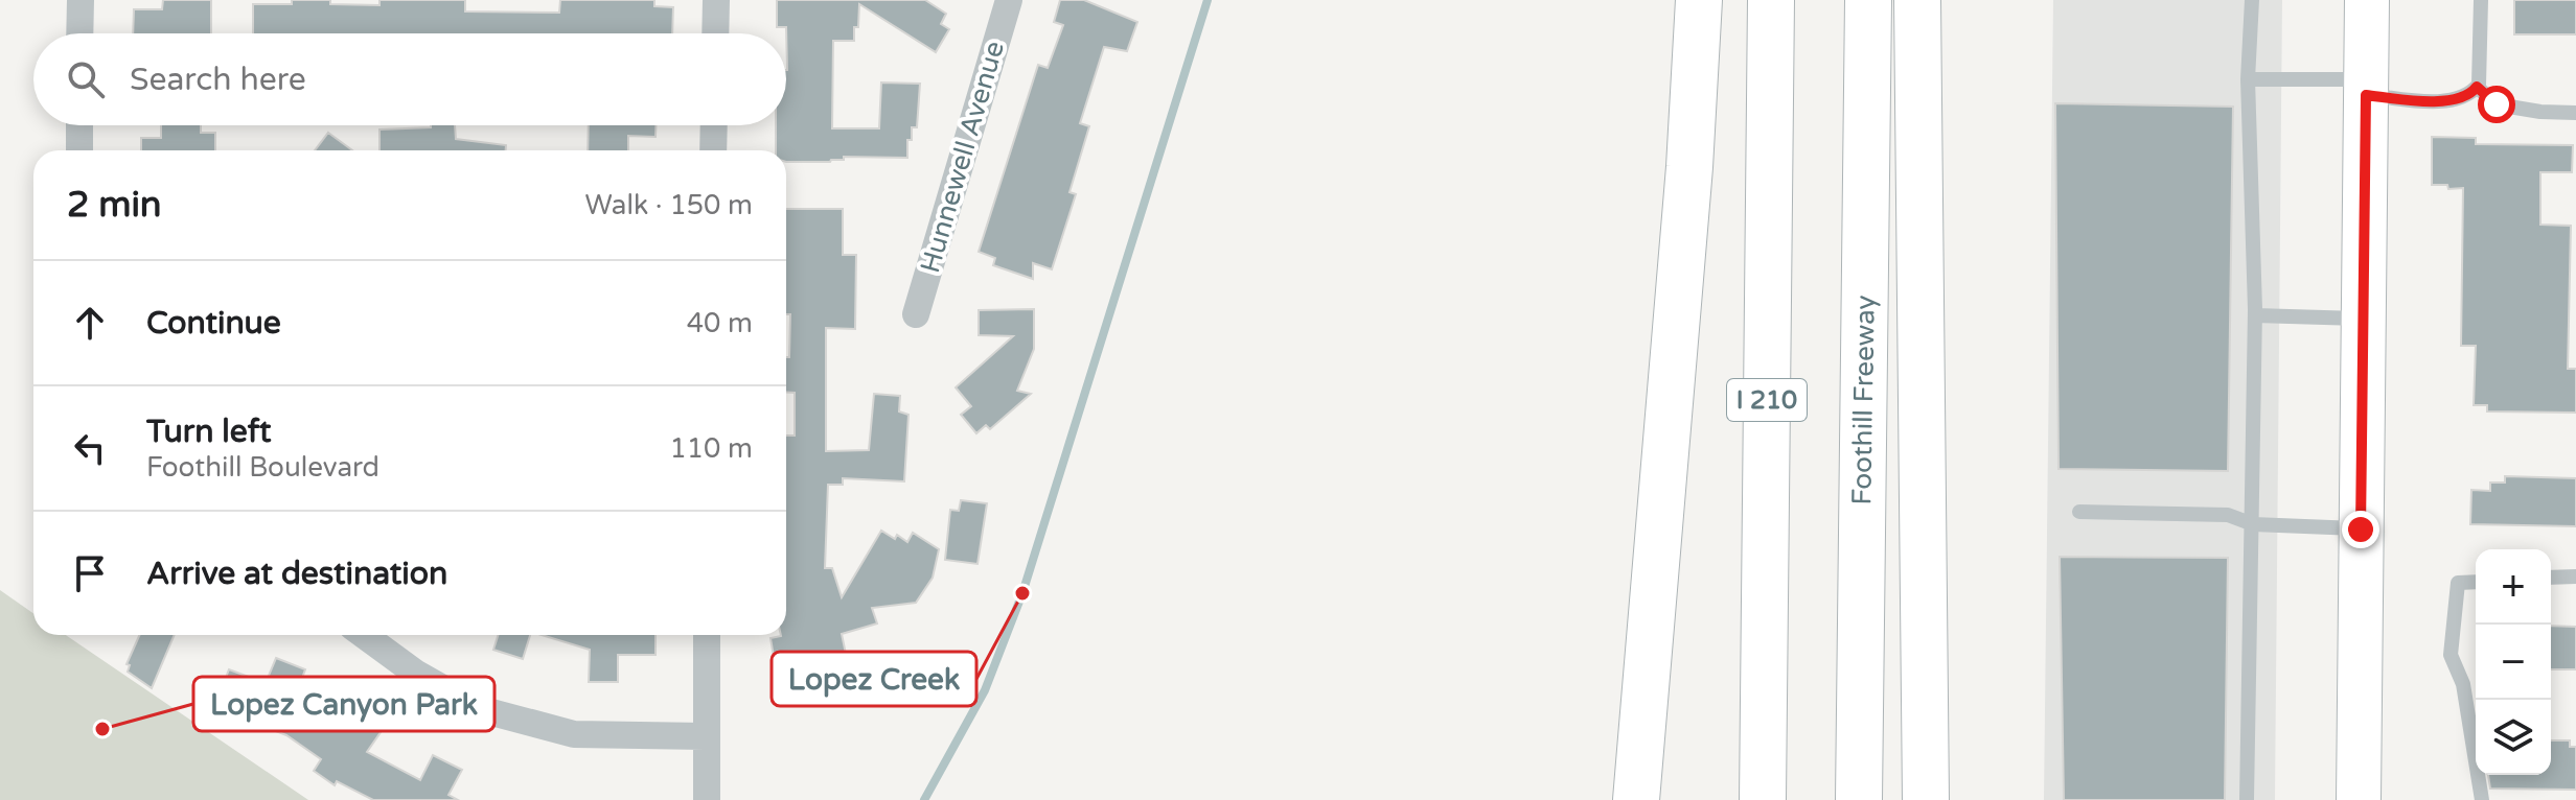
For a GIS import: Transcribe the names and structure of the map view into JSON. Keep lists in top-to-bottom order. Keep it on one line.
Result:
{"streets":{"highway":["I 210","Foothill Freeway"],"street":["Hunnewell Avenue"]},"places":["Lopez Creek","Lopez Canyon Park"],"page":{"search":"Search here","heading":["2 min","Walk · 150 m"],"list":[["Continue","40 m"],["Turn left","Foothill Boulevard","110 m"],"Arrive at destination"],"map_buttons":["+","−"]}}
